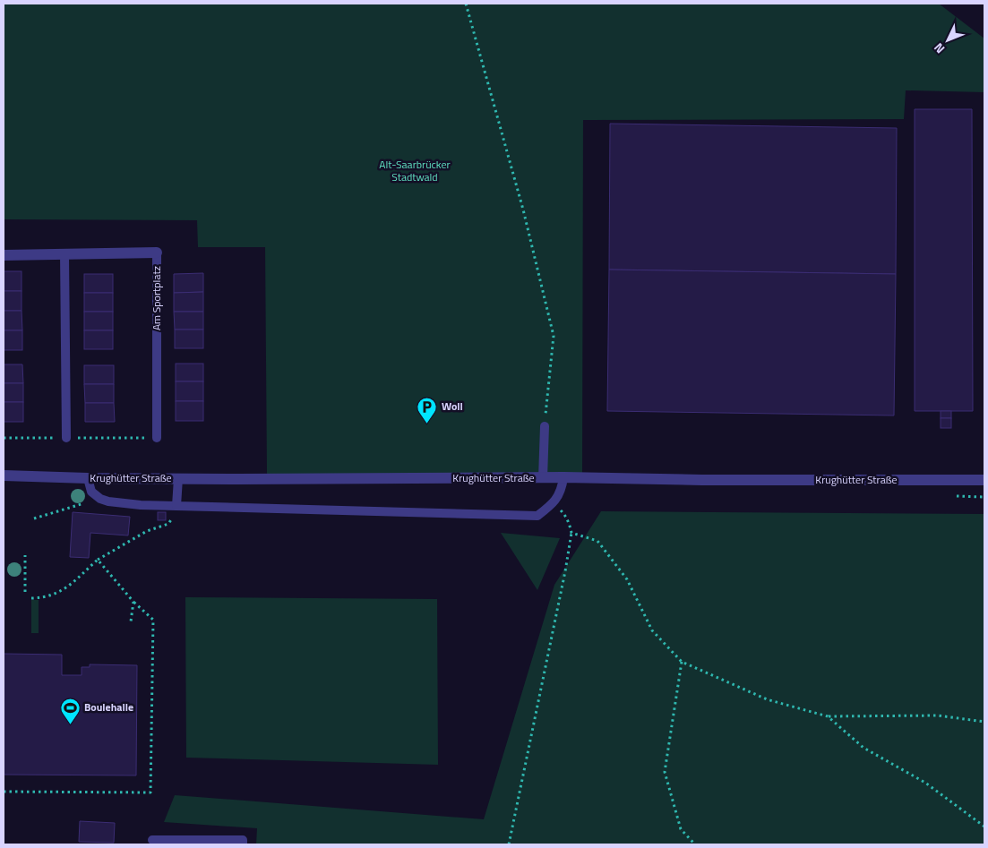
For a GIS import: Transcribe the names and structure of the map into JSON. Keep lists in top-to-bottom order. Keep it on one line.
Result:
{"streets":{"street":["Am Sportplatz","Krughütter Straße"]},"parks":["Alt-Saarbrücker Stadtwald"],"places":{"parking":["Woll"],"sports":["Boulehalle"]},"north":"bottom left"}
